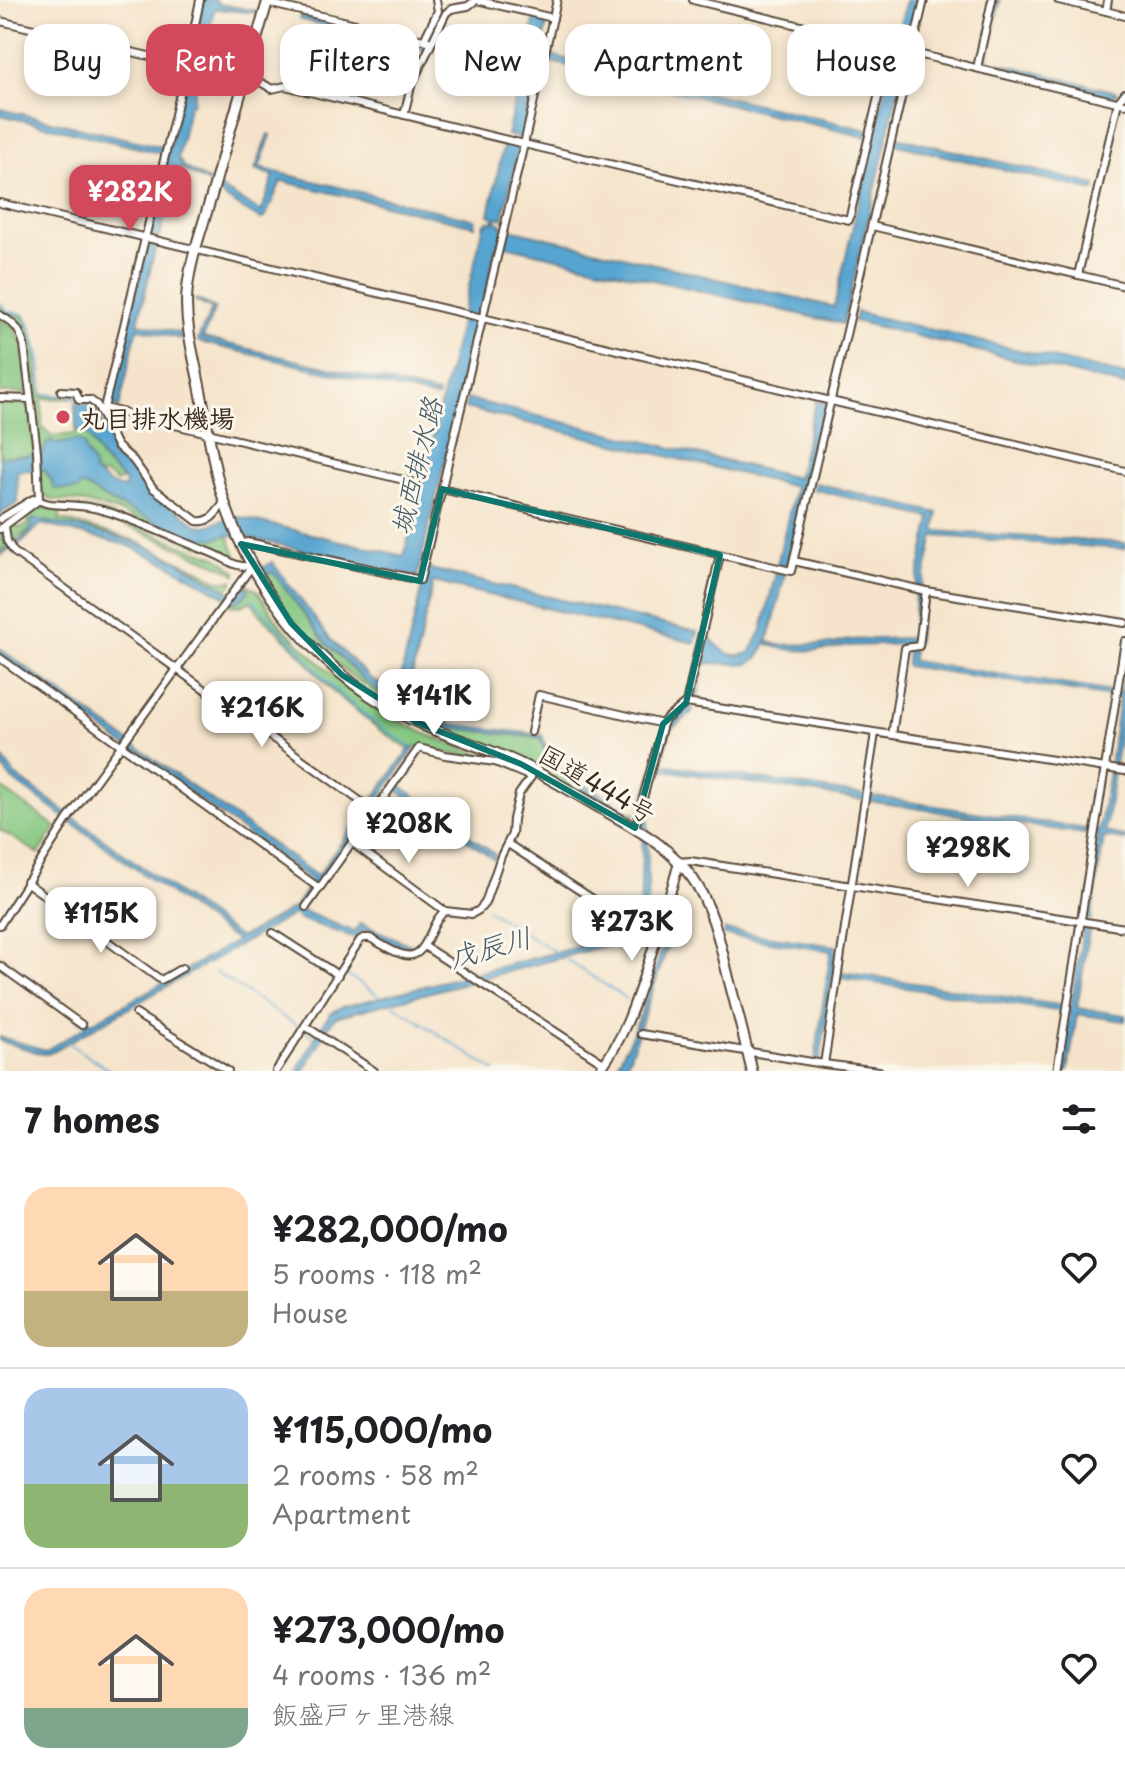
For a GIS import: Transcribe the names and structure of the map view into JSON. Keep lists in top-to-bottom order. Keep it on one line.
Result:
{"streets":{"highway":["国道444号"]},"water":["城西排水路","戊辰川"],"places":["丸目排水機場"],"page":{"chip":["Buy","Rent","Filters","New","Apartment","House"],"price":["¥282K","¥141K","¥216K","¥208K","¥298K","¥115K","¥273K"],"heading":"7 homes","list":[{"name":"¥282,000/mo","note":"5 rooms · 118 m² · House"},{"name":"¥115,000/mo","note":"2 rooms · 58 m² · Apartment"},{"name":"¥273,000/mo","note":"4 rooms · 136 m² · 飯盛戸ヶ里港線"}]}}
